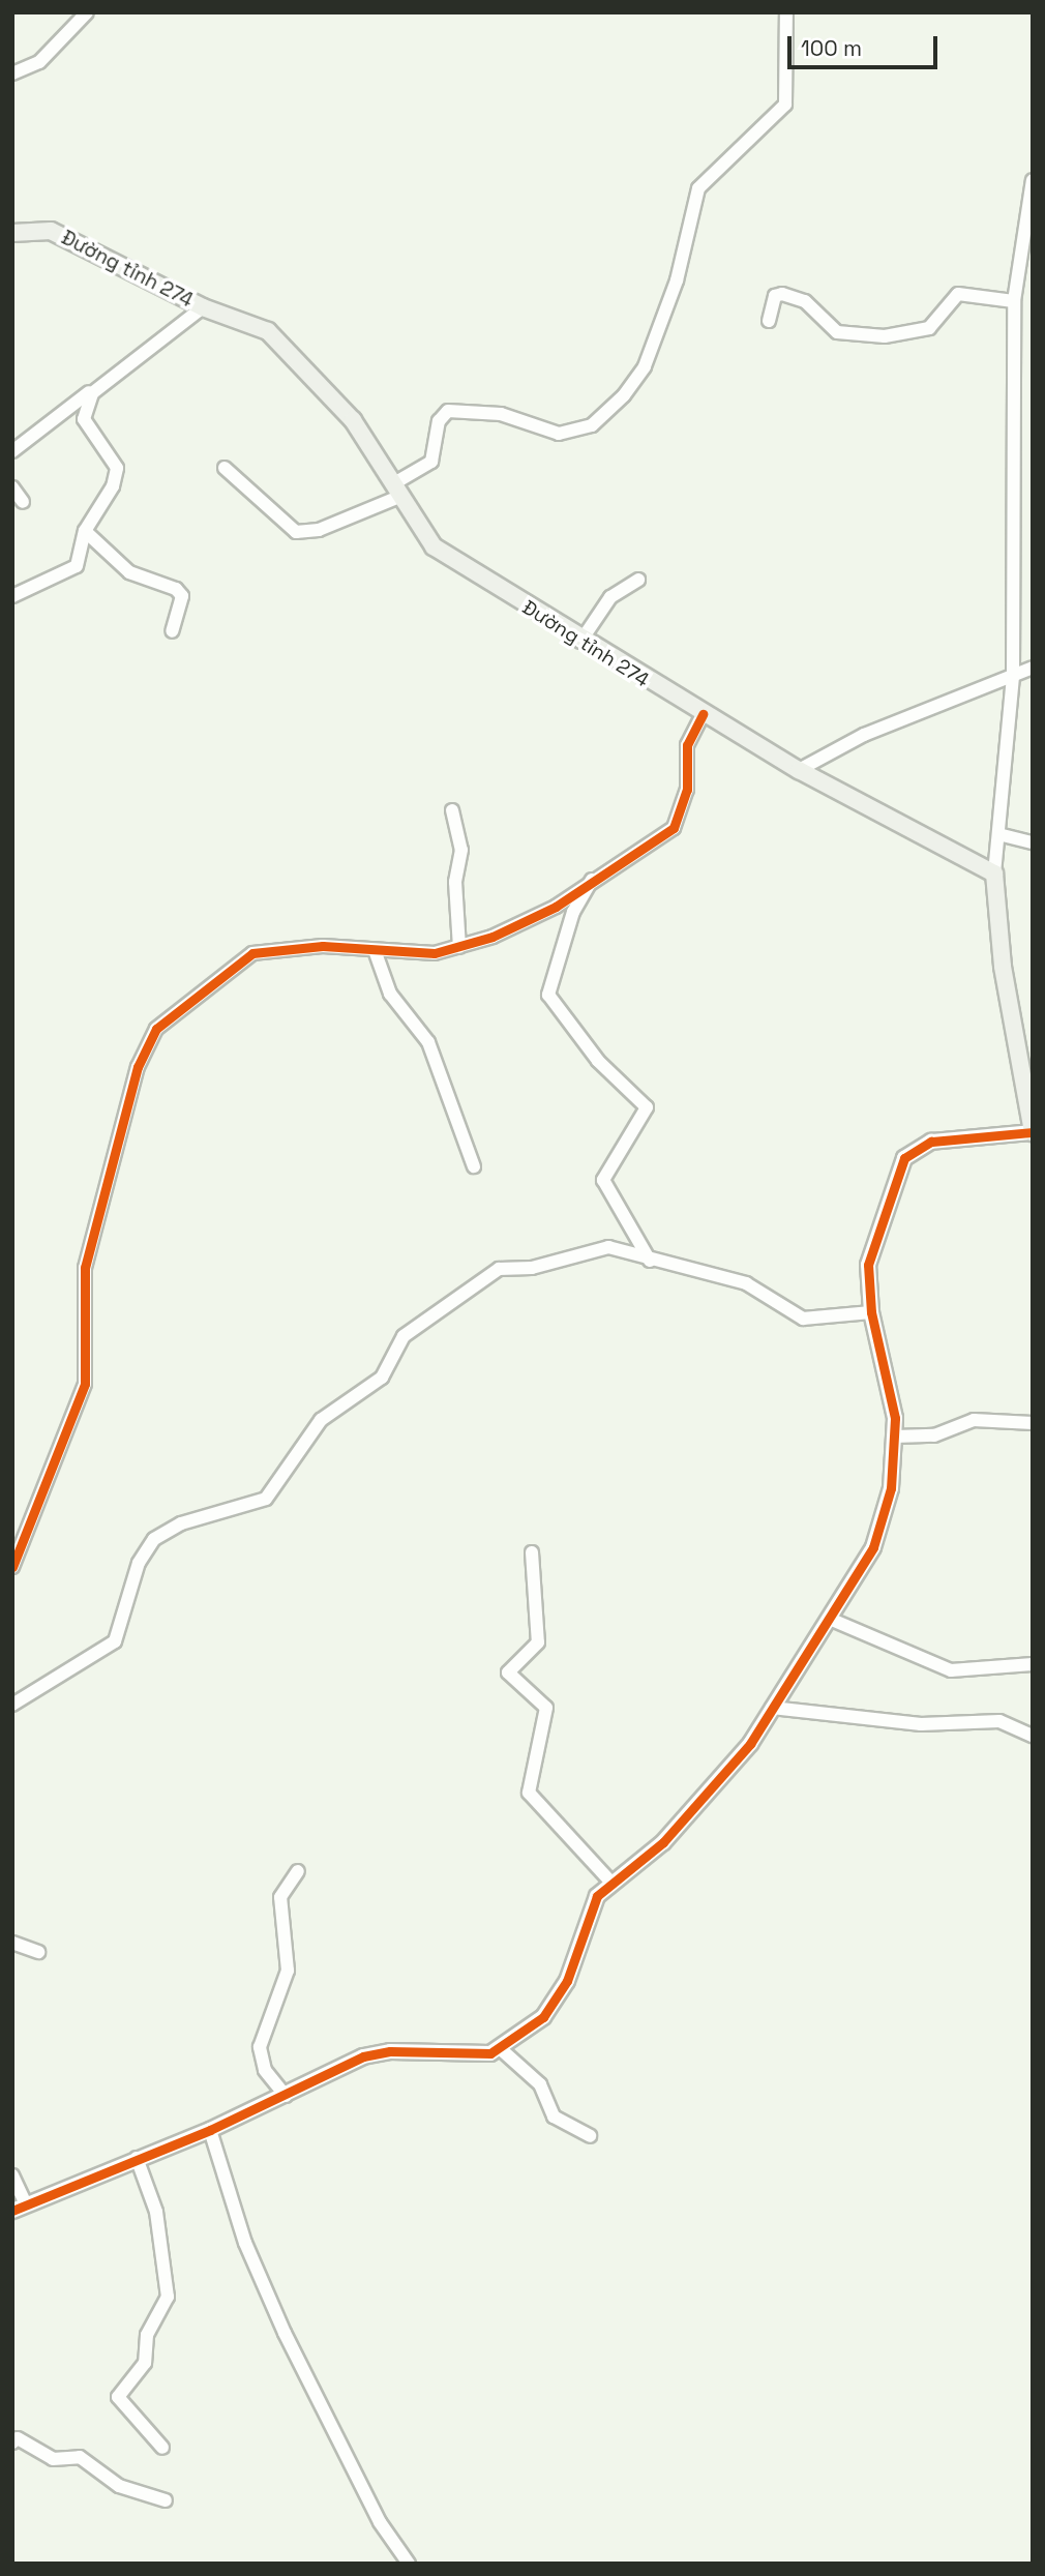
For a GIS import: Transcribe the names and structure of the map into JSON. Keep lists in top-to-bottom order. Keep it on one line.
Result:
{"streets":{"main road":["Đường tỉnh 274"]},"scale_bar":"100 m"}
